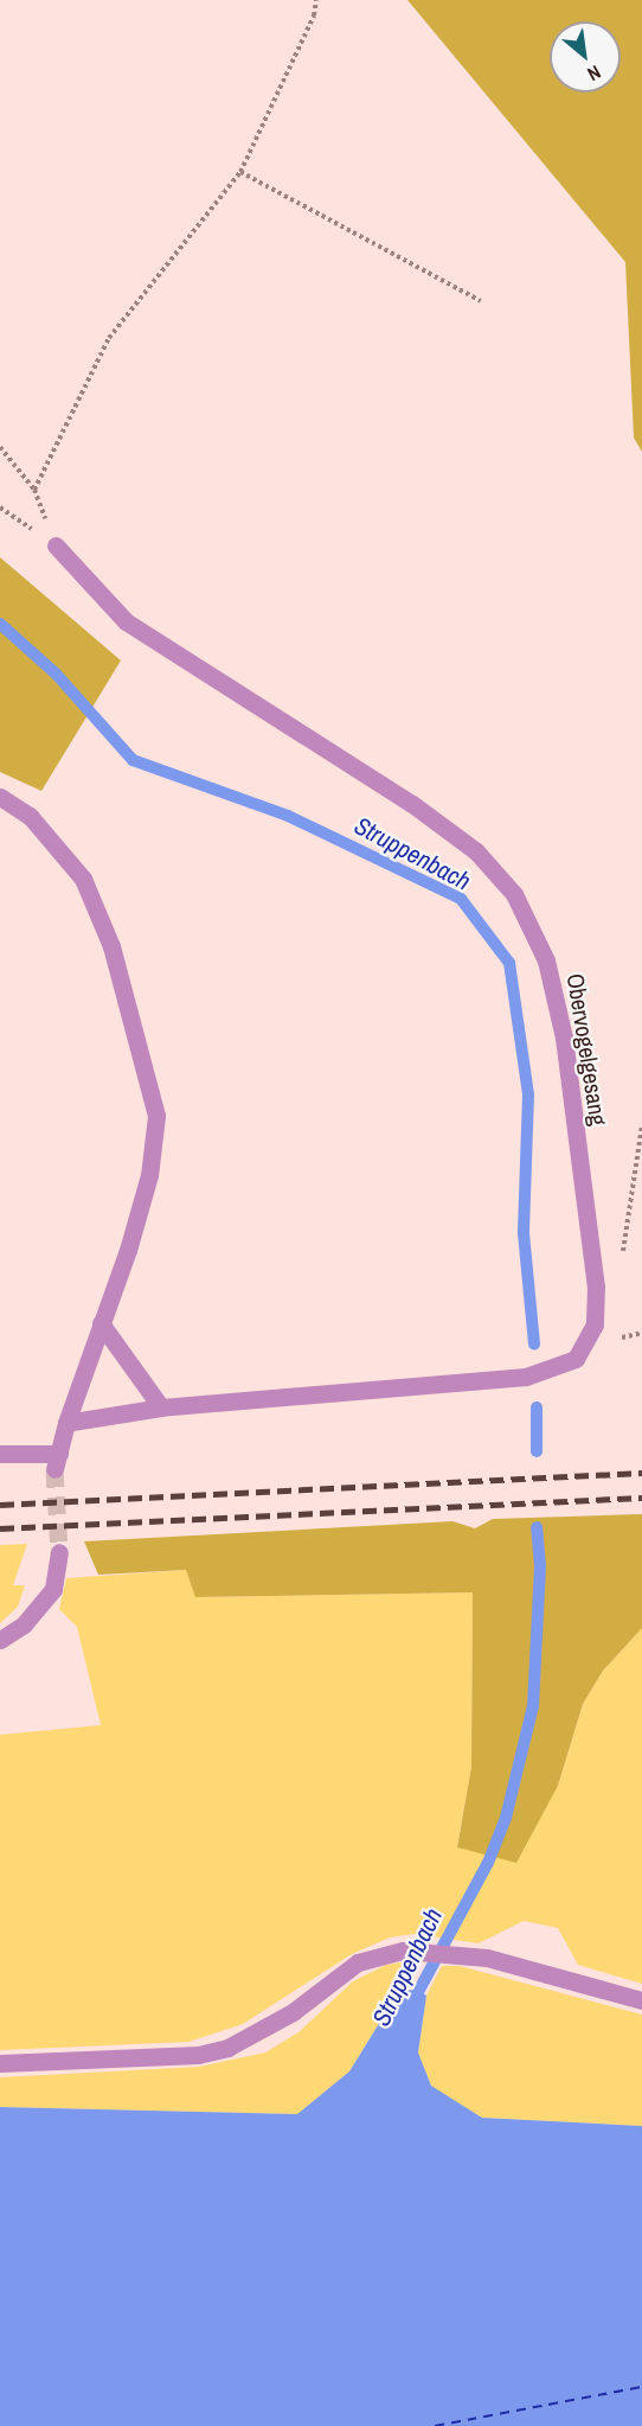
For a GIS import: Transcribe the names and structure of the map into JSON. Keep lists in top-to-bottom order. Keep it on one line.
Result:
{"streets":{"street":["Obervogelgesang"]},"water":["Struppenbach"],"north":"bottom right"}
